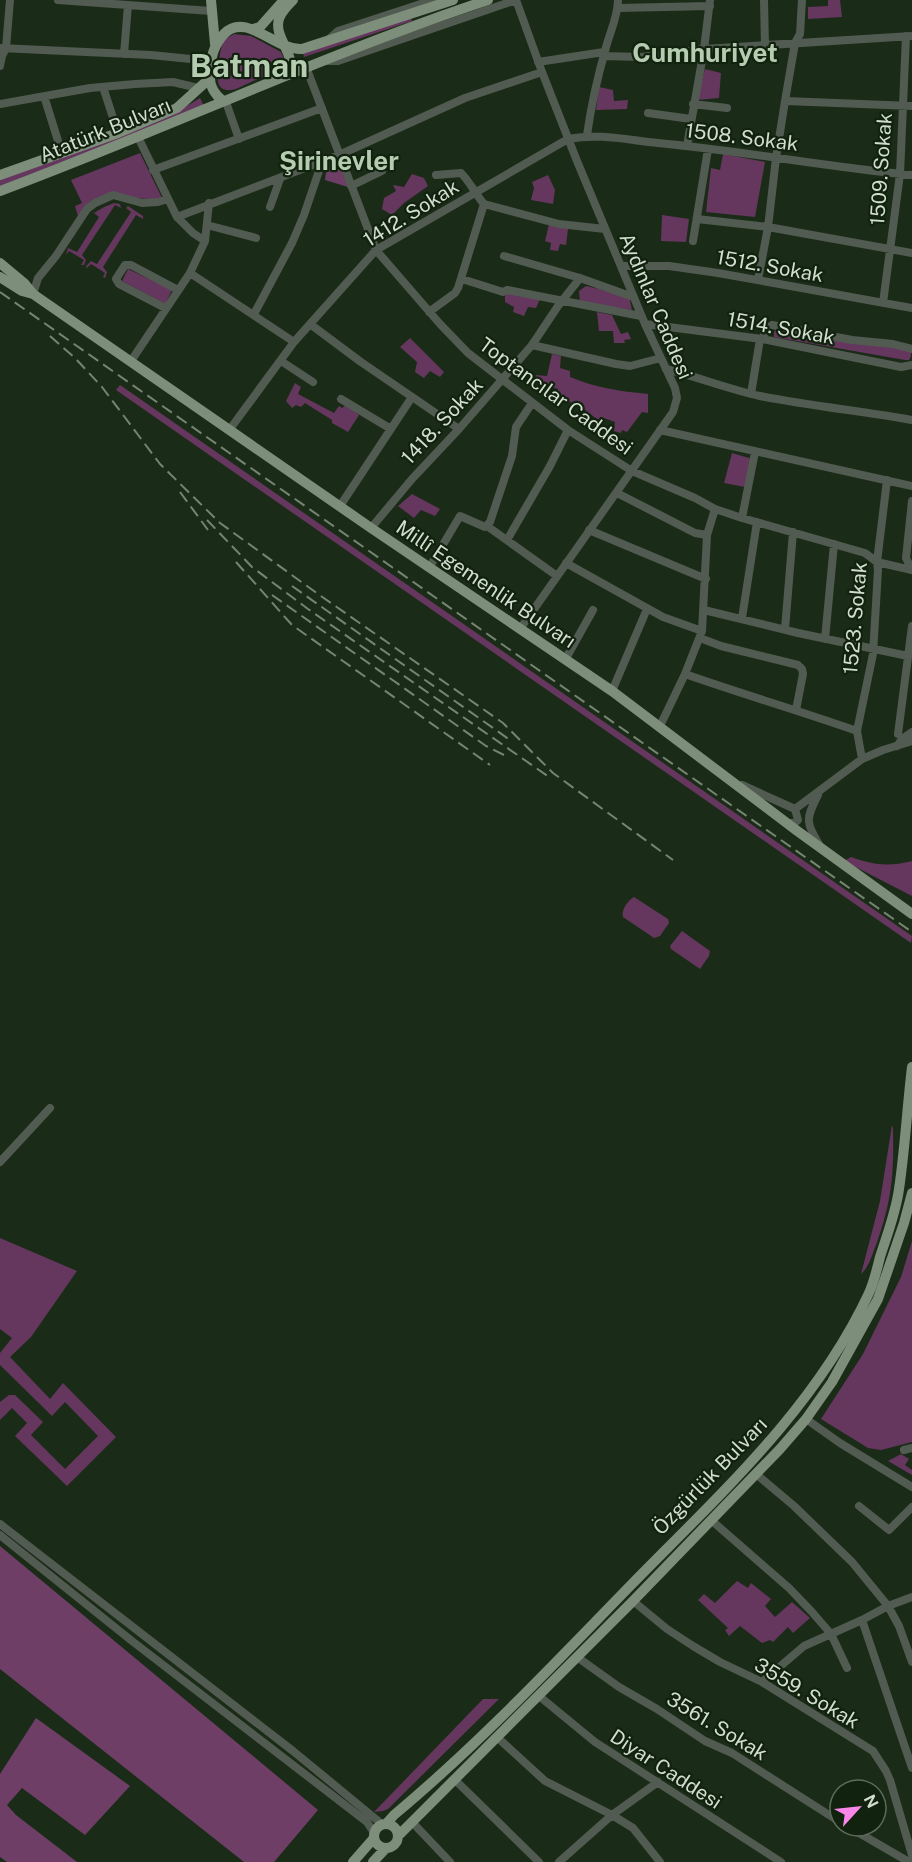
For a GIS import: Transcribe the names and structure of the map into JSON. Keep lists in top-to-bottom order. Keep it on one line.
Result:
{"streets":{"main road":["Atatürk Bulvarı","Millî Egemenlik Bulvarı","Özgürlük Bulvarı"],"street":["1508. Sokak","1509. Sokak","1412. Sokak","1512. Sokak","Aydınlar Caddesi","1514. Sokak","Toptancılar Caddesi","1418. Sokak","1523. Sokak","3559. Sokak","3561. Sokak","Diyar Caddesi"]},"crossings":[["1508. Sokak","1509. Sokak"],["1508. Sokak","1412. Sokak"],["1508. Sokak","Aydınlar Caddesi"],["1509. Sokak","1512. Sokak"],["1412. Sokak","Aydınlar Caddesi"],["1412. Sokak","Toptancılar Caddesi"],["1412. Sokak","Millî Egemenlik Bulvarı"],["1512. Sokak","Aydınlar Caddesi"],["Aydınlar Caddesi","1514. Sokak"],["Aydınlar Caddesi","Toptancılar Caddesi"],["Aydınlar Caddesi","Millî Egemenlik Bulvarı"],["1514. Sokak","1418. Sokak"],["Toptancılar Caddesi","1418. Sokak"],["Toptancılar Caddesi","1523. Sokak"],["1418. Sokak","Millî Egemenlik Bulvarı"],["Özgürlük Bulvarı","3559. Sokak"],["Özgürlük Bulvarı","3561. Sokak"],["Özgürlük Bulvarı","Diyar Caddesi"]],"districts":["Cumhuriyet","Batman","Şirinevler"],"north":"top right"}
